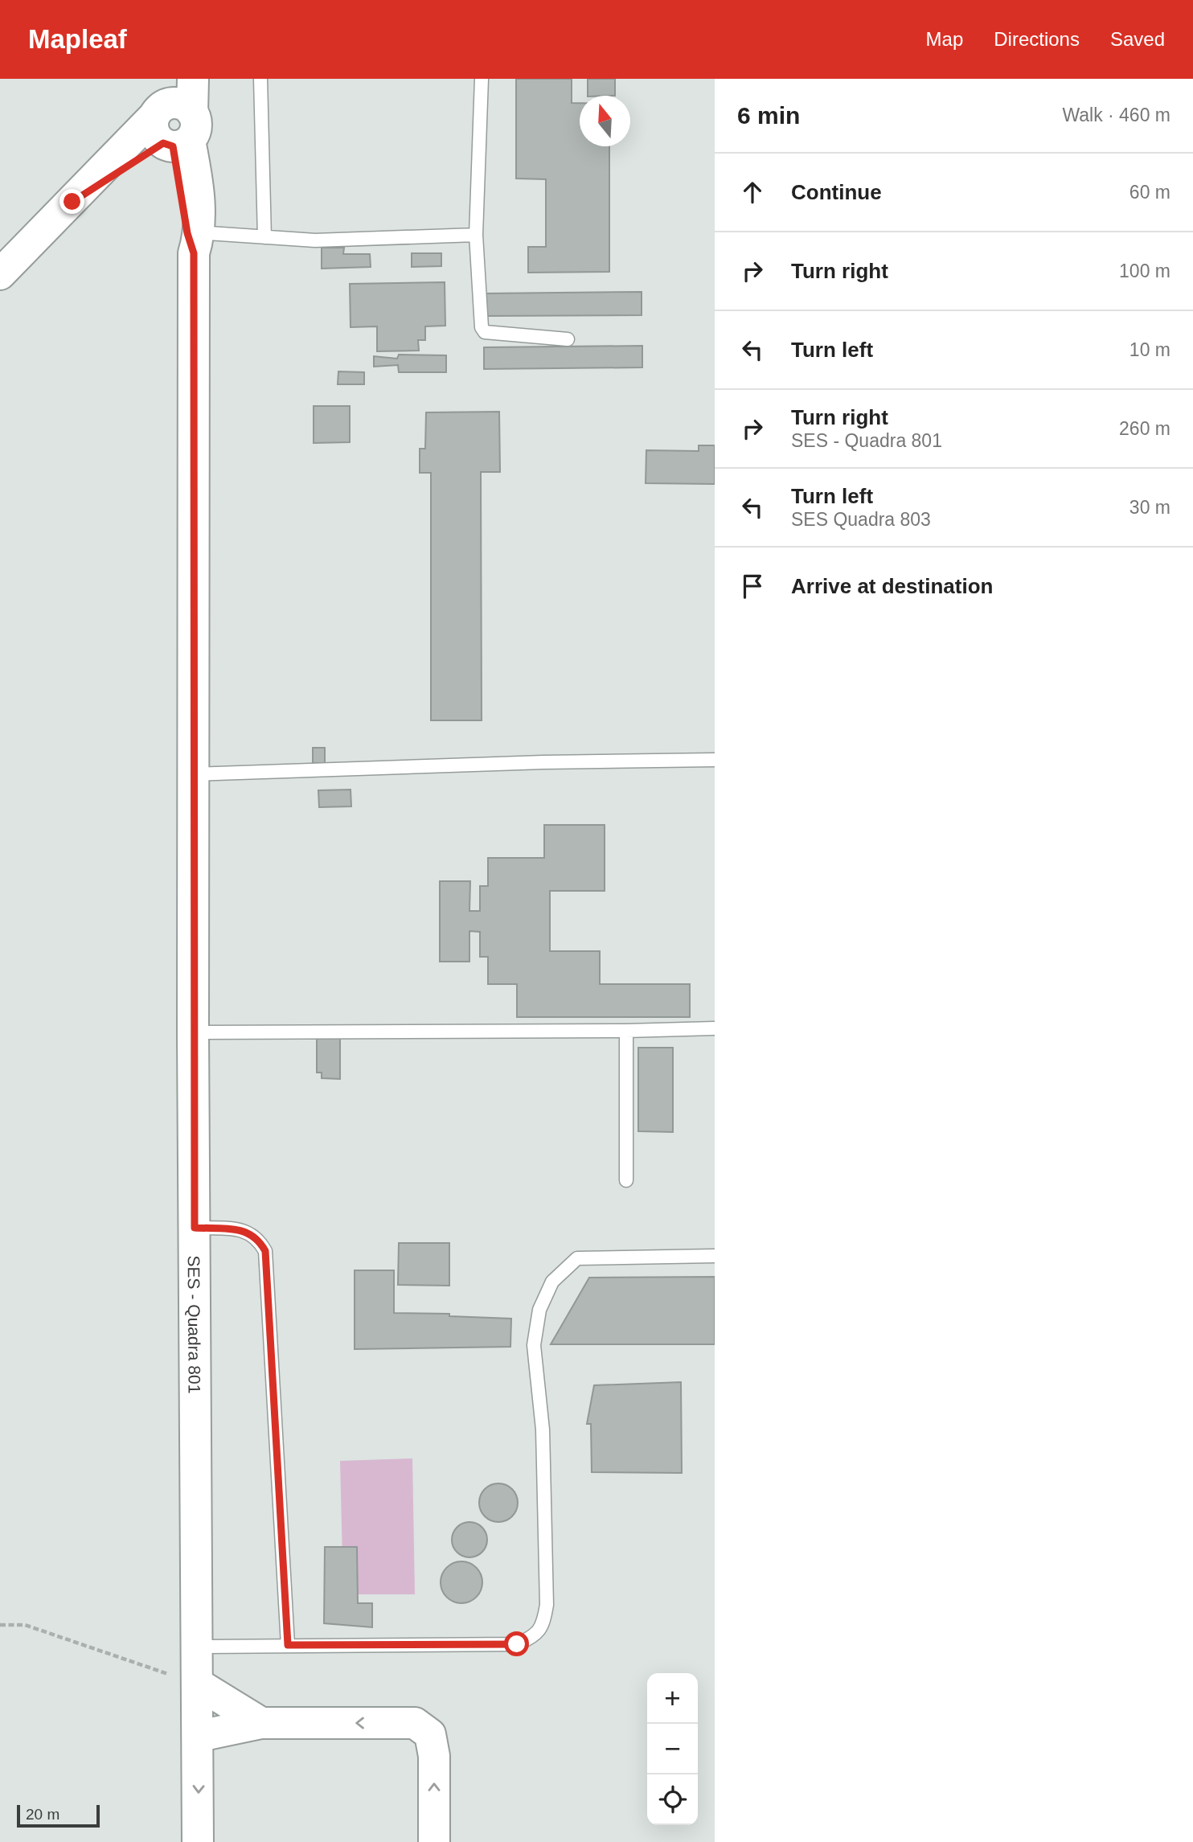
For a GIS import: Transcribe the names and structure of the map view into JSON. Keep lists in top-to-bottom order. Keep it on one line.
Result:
{"streets":{"street":["SES - Quadra 801"]},"scale_bar":"20 m","north":"top","page":{"header":"Mapleaf","nav":["Map","Directions","Saved"],"heading":["6 min","Walk · 460 m"],"list":[["Continue","60 m"],["Turn right","100 m"],["Turn left","10 m"],["Turn right","SES - Quadra 801","260 m"],["Turn left","SES Quadra 803","30 m"],"Arrive at destination"],"map_buttons":["+","−"],"scale":"20 m"}}
